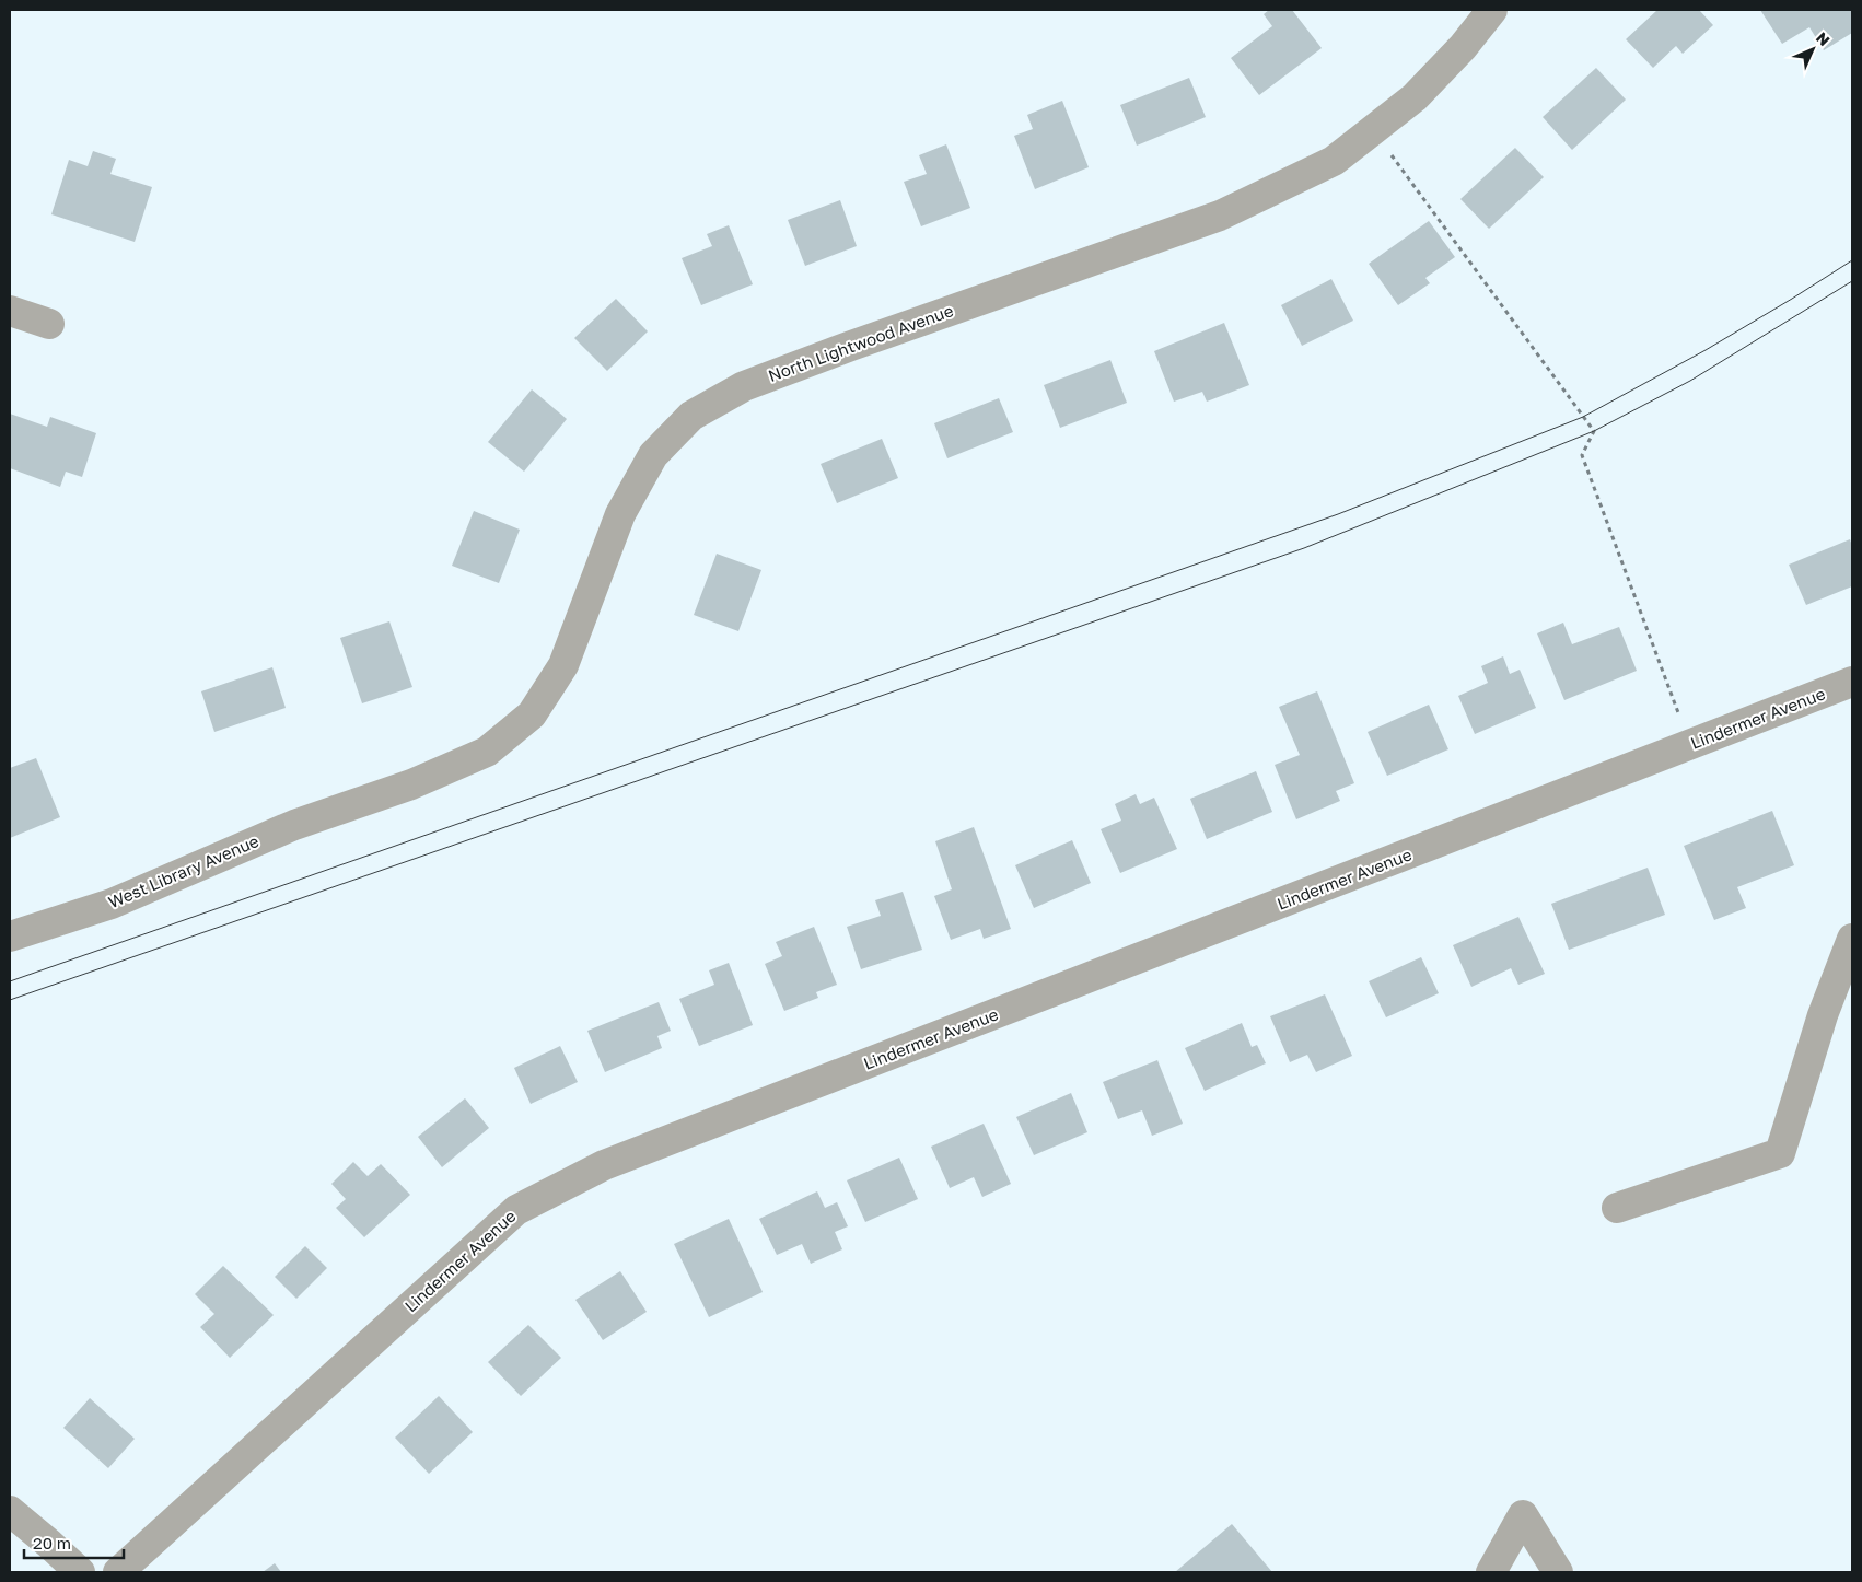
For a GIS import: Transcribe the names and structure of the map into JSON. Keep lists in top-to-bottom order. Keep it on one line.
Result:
{"streets":{"street":["North Lightwood Avenue","Lindermer Avenue","West Library Avenue"]},"crossings":[["North Lightwood Avenue","West Library Avenue"]],"scale_bar":"20 m","north":"top right"}
